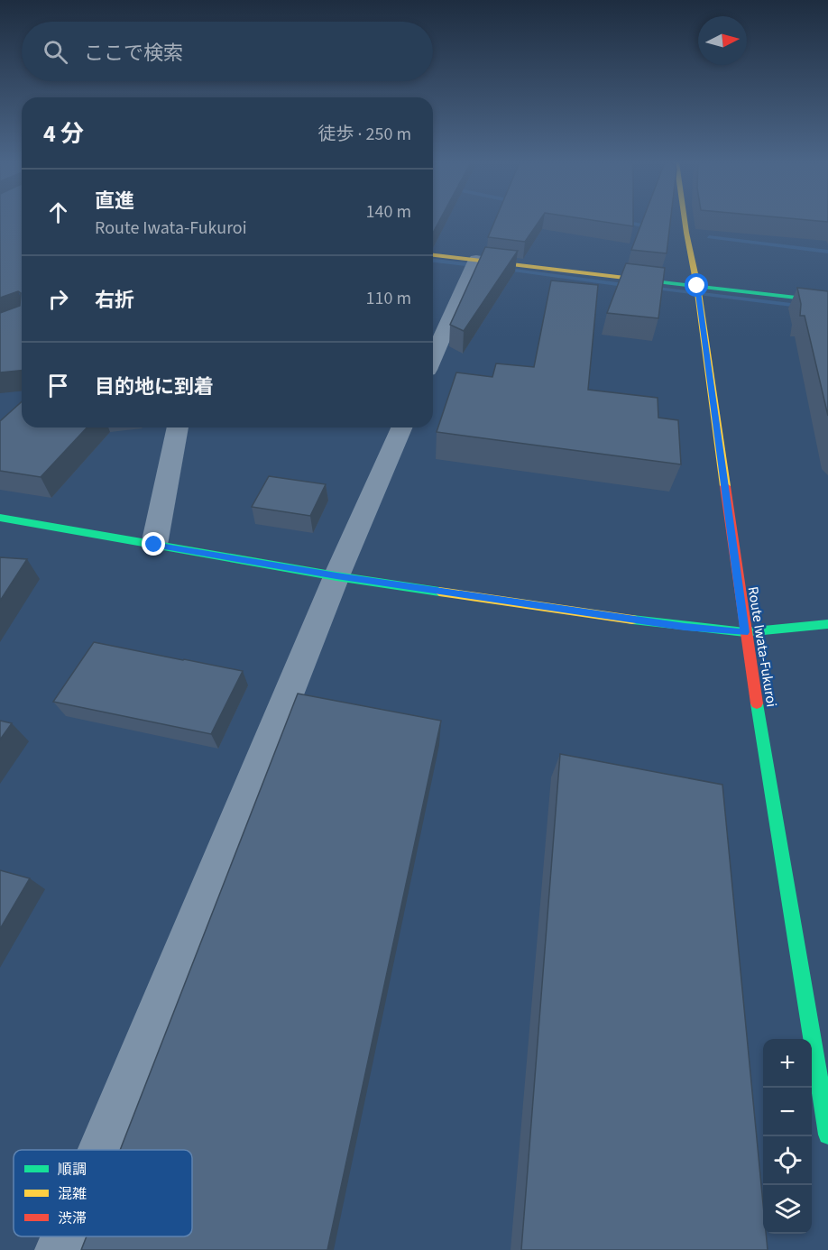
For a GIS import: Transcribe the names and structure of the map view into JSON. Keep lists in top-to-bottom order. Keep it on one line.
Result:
{"streets":{"main road":["Route Iwata-Fukuroi"]},"legend":["順調","混雑","渋滞"],"north":"right","page":{"search":"ここで検索","heading":["4 分","徒歩 · 250 m"],"list":[["直進","Route Iwata-Fukuroi","140 m"],["右折","110 m"],"目的地に到着"],"map_buttons":["+","−"]}}
